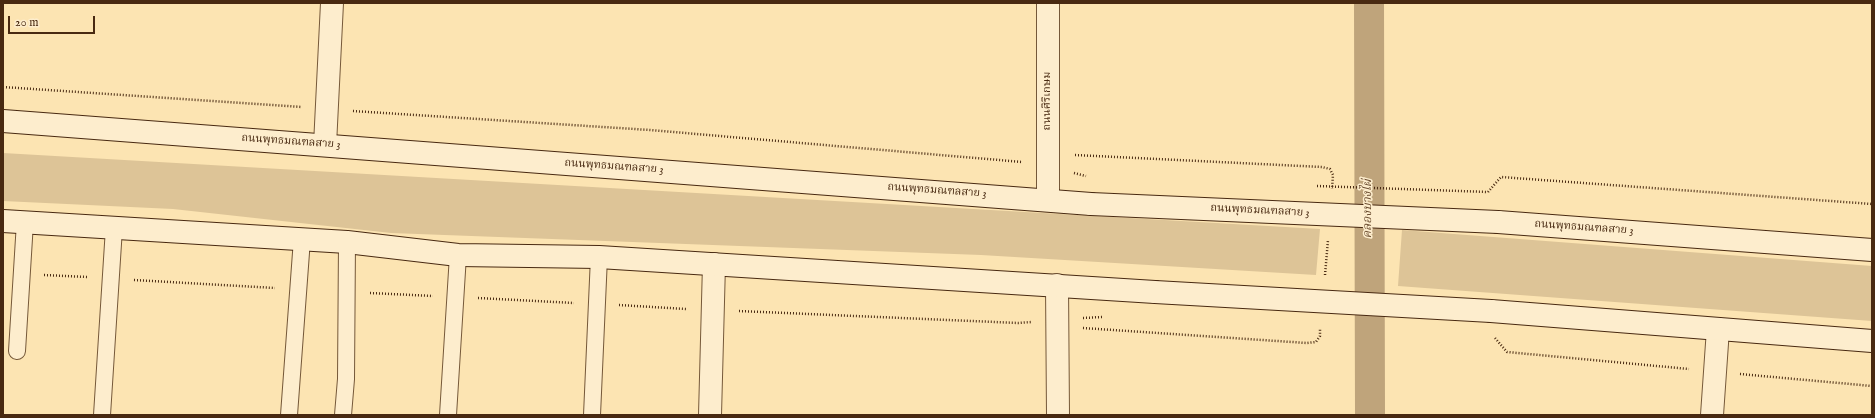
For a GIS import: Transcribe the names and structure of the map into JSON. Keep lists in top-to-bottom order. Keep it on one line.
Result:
{"streets":{"main road":["ถนนศิริเกษม","ถนนพุทธมณฑลสาย 3"]},"crossings":[["ถนนศิริเกษม","ถนนพุทธมณฑลสาย 3"]],"water":["คลองบางไผ่"],"scale_bar":"20 m"}
